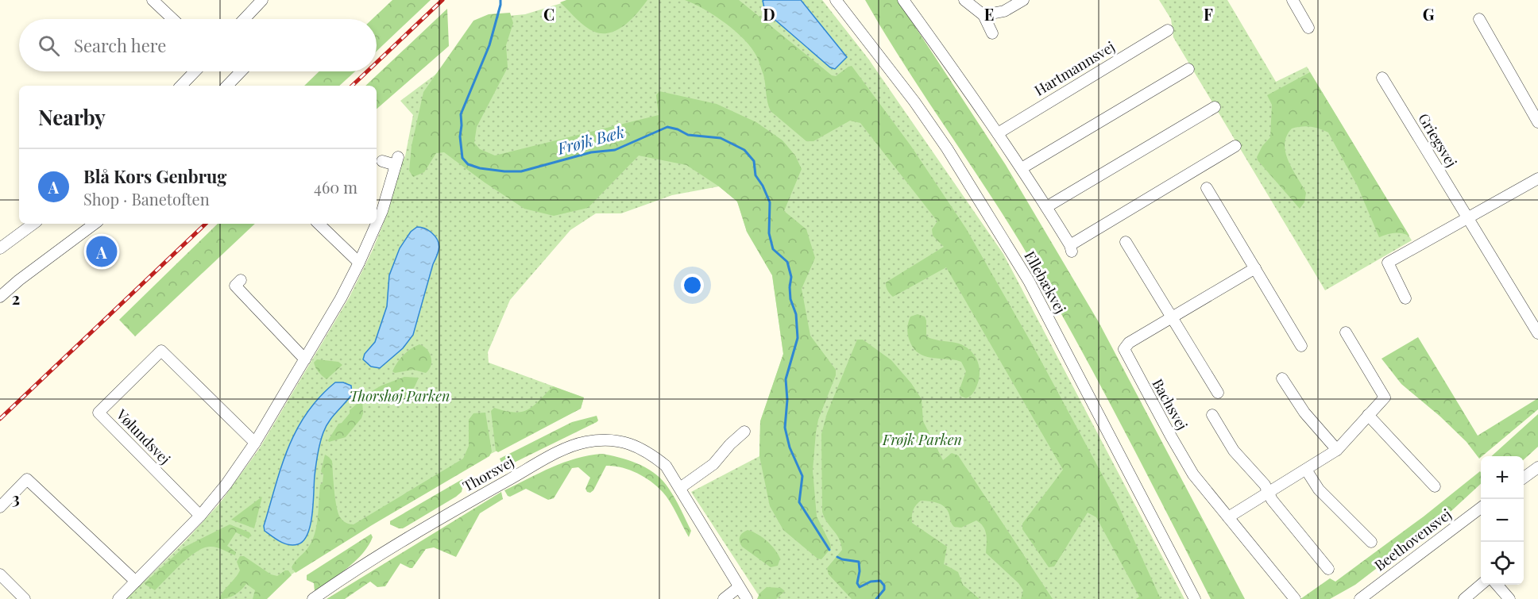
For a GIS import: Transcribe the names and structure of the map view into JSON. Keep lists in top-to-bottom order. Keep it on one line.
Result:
{"streets":{"street":["Hartmannsvej","Griegsvej","Ellebækvej","Bachsvej","Vølundsvej","Thorsvej","Beethovensvej"]},"water":["Frøjk Bæk"],"parks":["Thorshøj Parken","Frøjk Parken"],"page":{"search":"Search here","heading":"Nearby","list":[{"mark":"A","name":"Blå Kors Genbrug","note":"Shop · Banetoften","value":"460 m"}],"pins":"A","map_buttons":["+","−"]},"grid":{"columns":["C","D","E","F","G"],"rows":["2","3"]}}
